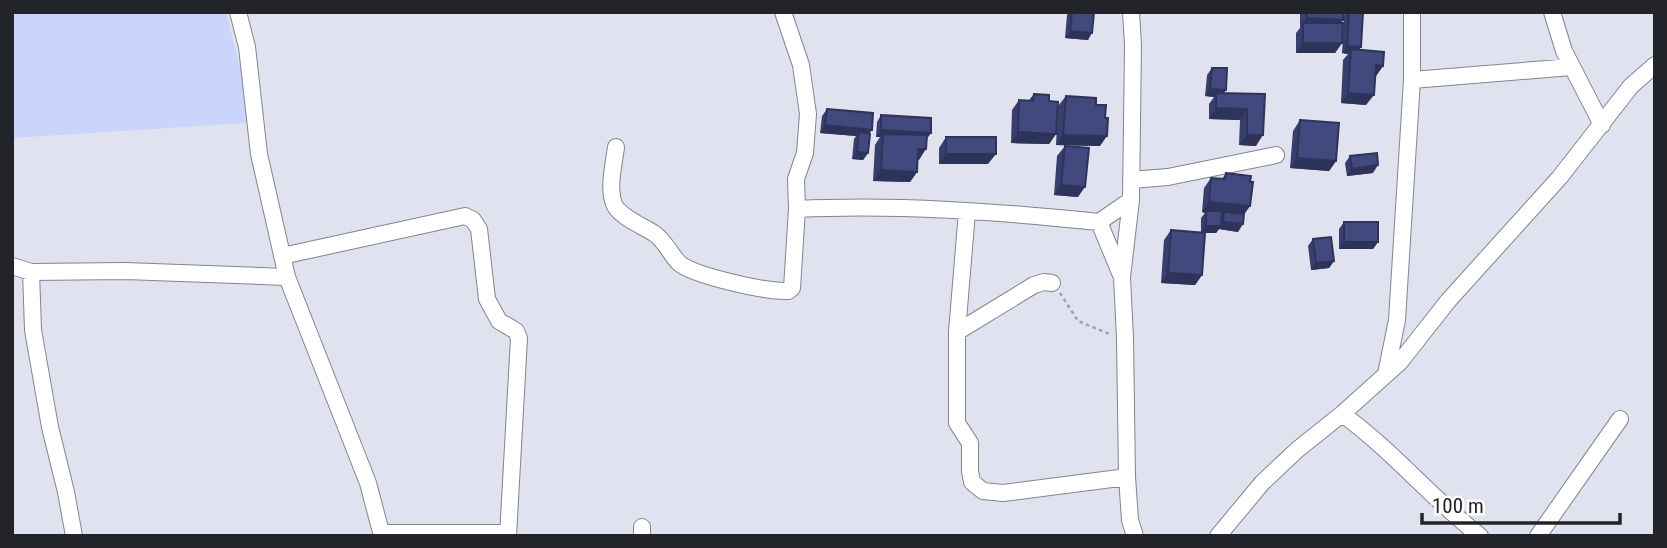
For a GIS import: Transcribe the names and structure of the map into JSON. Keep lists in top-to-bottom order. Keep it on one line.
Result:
{"scale_bar":"100 m"}
